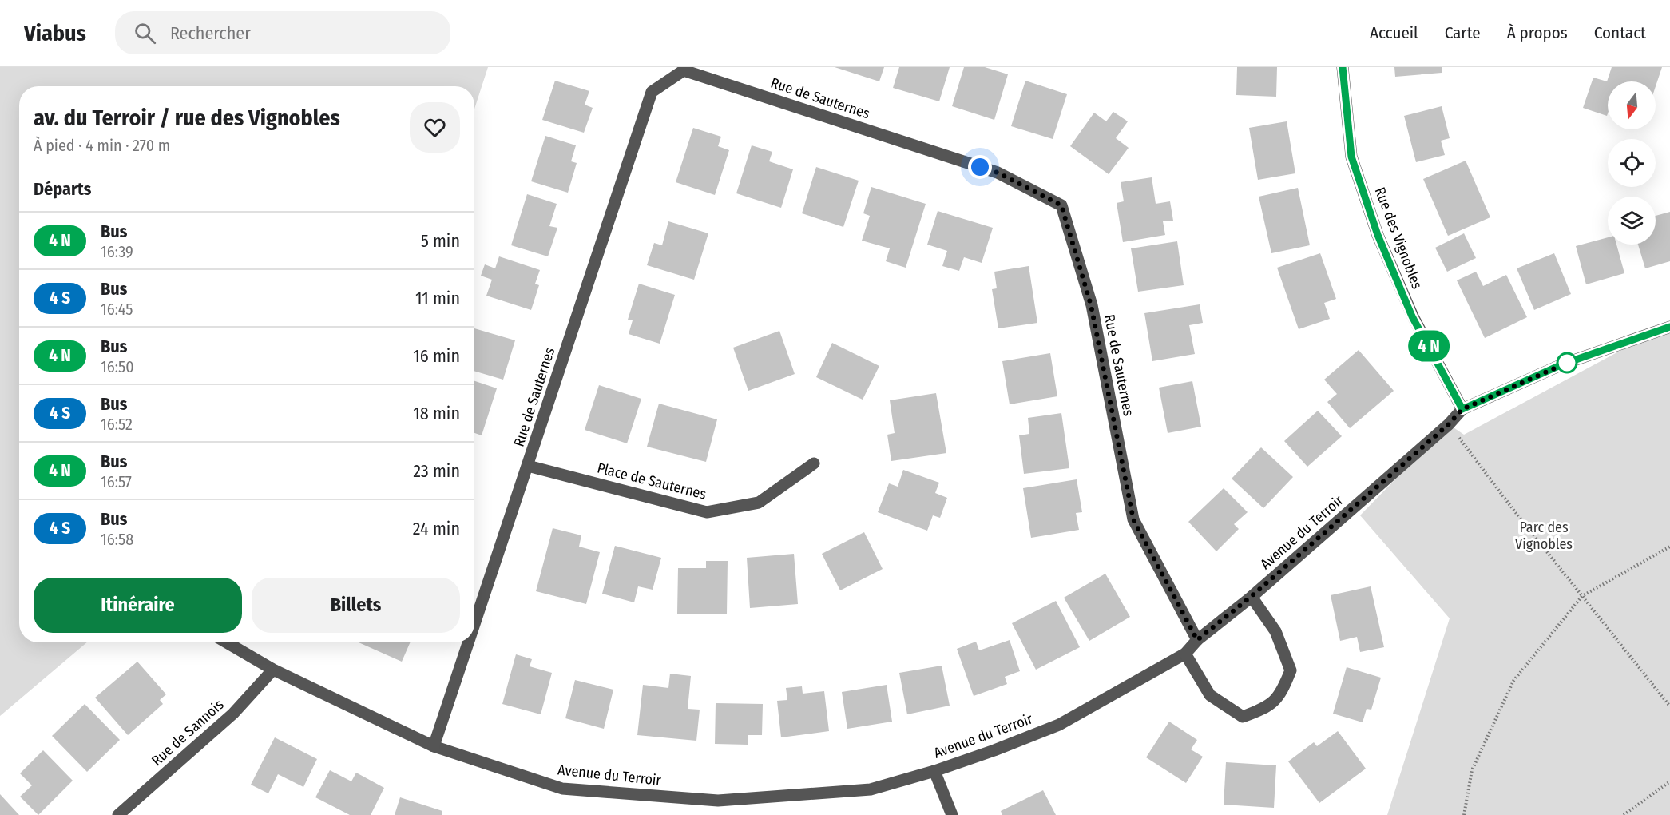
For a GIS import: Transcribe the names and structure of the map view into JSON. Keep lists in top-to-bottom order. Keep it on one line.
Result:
{"streets":{"street":["Rue de Sauternes","Rue des Vignobles","Place de Sauternes","Avenue du Terroir","Rue de Sannois"]},"crossings":[["Rue de Sauternes","Place de Sauternes"],["Rue de Sauternes","Avenue du Terroir"],["Rue des Vignobles","Avenue du Terroir"],["Avenue du Terroir","Rue de Sannois"]],"parks":["Parc des Vignobles"],"north":"bottom","page":{"header":"Viabus","search":"Rechercher","nav":["Accueil","Carte","À propos","Contact"],"on_map":"4 N","heading":[["av. du Terroir / rue des Vignobles","À pied · 4 min · 270 m"],"Départs"],"list":[{"mark":"4 N","name":"Bus","note":"16:39","value":"5 min"},{"mark":"4 S","name":"Bus","note":"16:45","value":"11 min"},{"mark":"4 N","name":"Bus","note":"16:50","value":"16 min"},{"mark":"4 S","name":"Bus","note":"16:52","value":"18 min"},{"mark":"4 N","name":"Bus","note":"16:57","value":"23 min"},{"mark":"4 S","name":"Bus","note":"16:58","value":"24 min"}],"buttons":["Itinéraire","Billets"]}}
